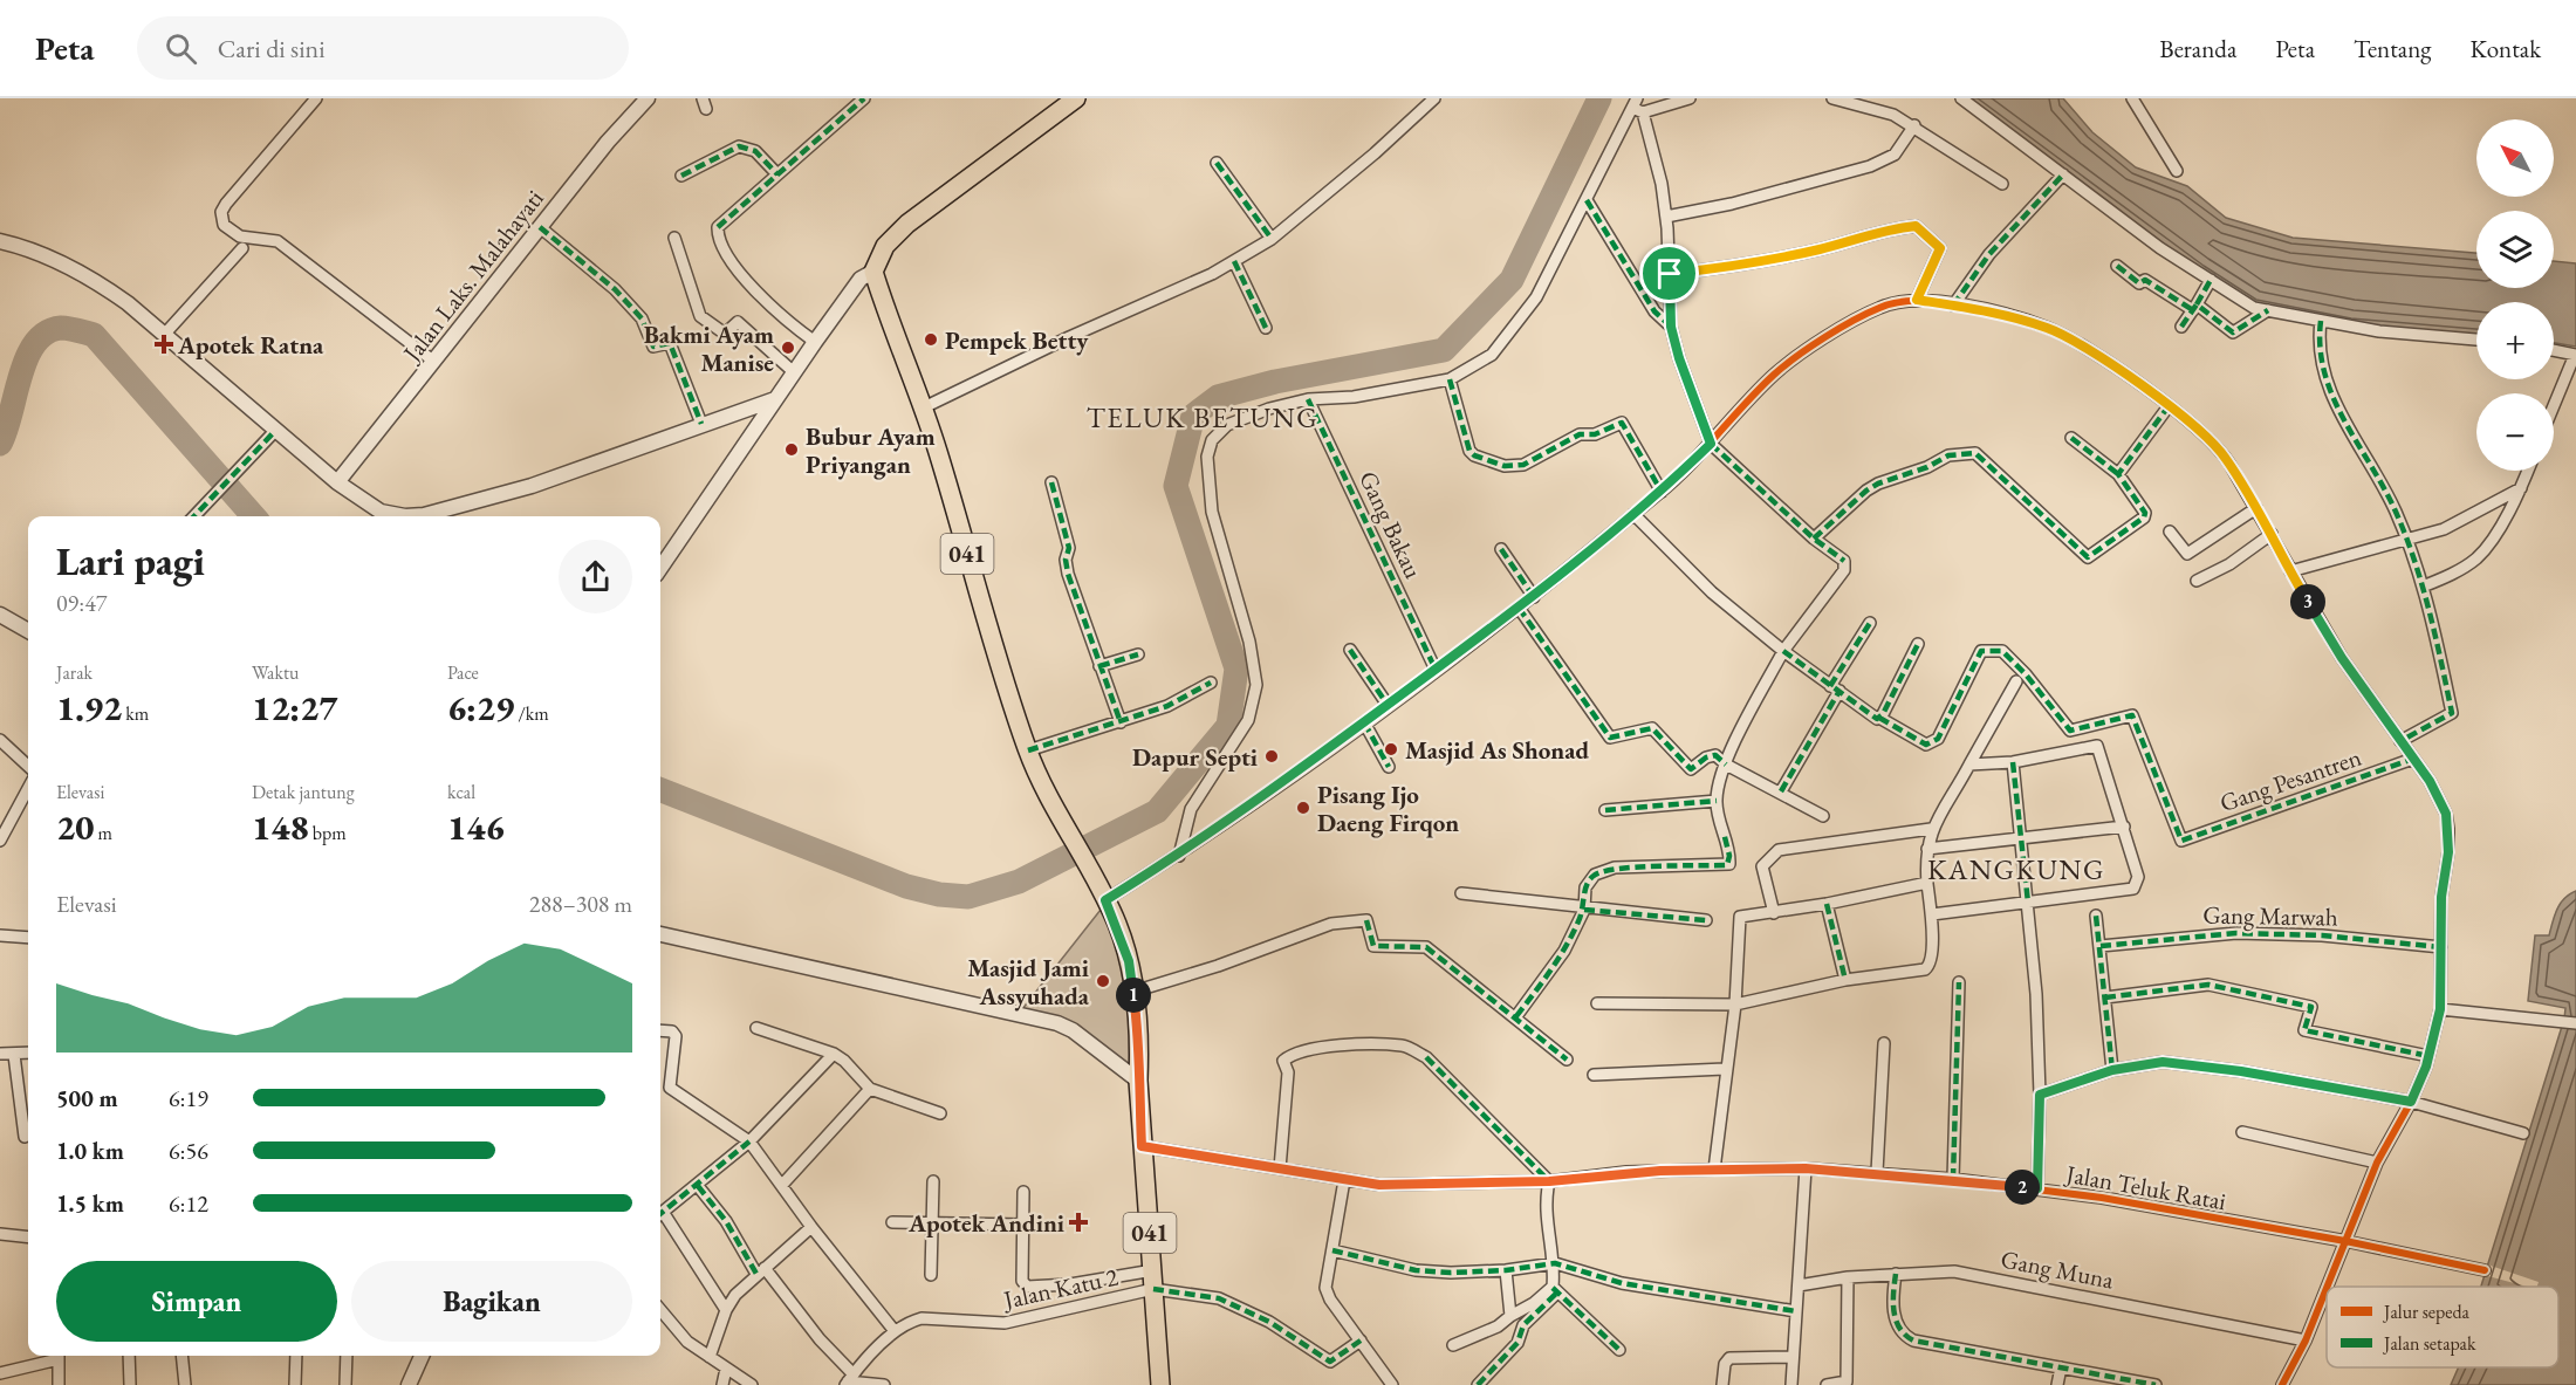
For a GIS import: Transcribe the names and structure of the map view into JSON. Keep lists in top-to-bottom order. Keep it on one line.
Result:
{"streets":{"main road":["041"],"street":["Jalan Laks. Malahayati","Gang Bakau","Gang Pesantren","Gang Marwah","Jalan Teluk Ratai","Gang Muna","Jalan Katu 2"]},"crossings":[["041","Jalan Teluk Ratai"],["041","Jalan Katu 2"]],"districts":["TELUK BETUNG","KANGKUNG"],"places":{"other":["Pempek Betty","Bakmi Ayam Manise","Bubur Ayam Priyangan","Masjid As Shonad","Dapur Septi","Pisang Ijo Daeng Firqon","Masjid Jami Assyuhada"],"health":["Apotek Ratna","Apotek Andini"]},"legend":["Jalur sepeda","Jalan setapak"],"north":"top left","page":{"header":"Peta","search":"Cari di sini","nav":["Beranda","Peta","Tentang","Kontak"],"map_buttons":["+","−"],"heading":["Lari pagi","09:47"],"pins":["3","1","2"],"stats":[["Jarak","1.92 km"],["Waktu","12:27"],["Pace","6:29 /km"],["Elevasi","20 m"],["Detak jantung","148 bpm"],["kcal","146"]],"chart":["Elevasi","288–308 m"],"list":[{"name":"500 m","note":"6:19"},{"name":"1.0 km","note":"6:56"},{"name":"1.5 km","note":"6:12"}],"buttons":["Simpan","Bagikan"]}}
